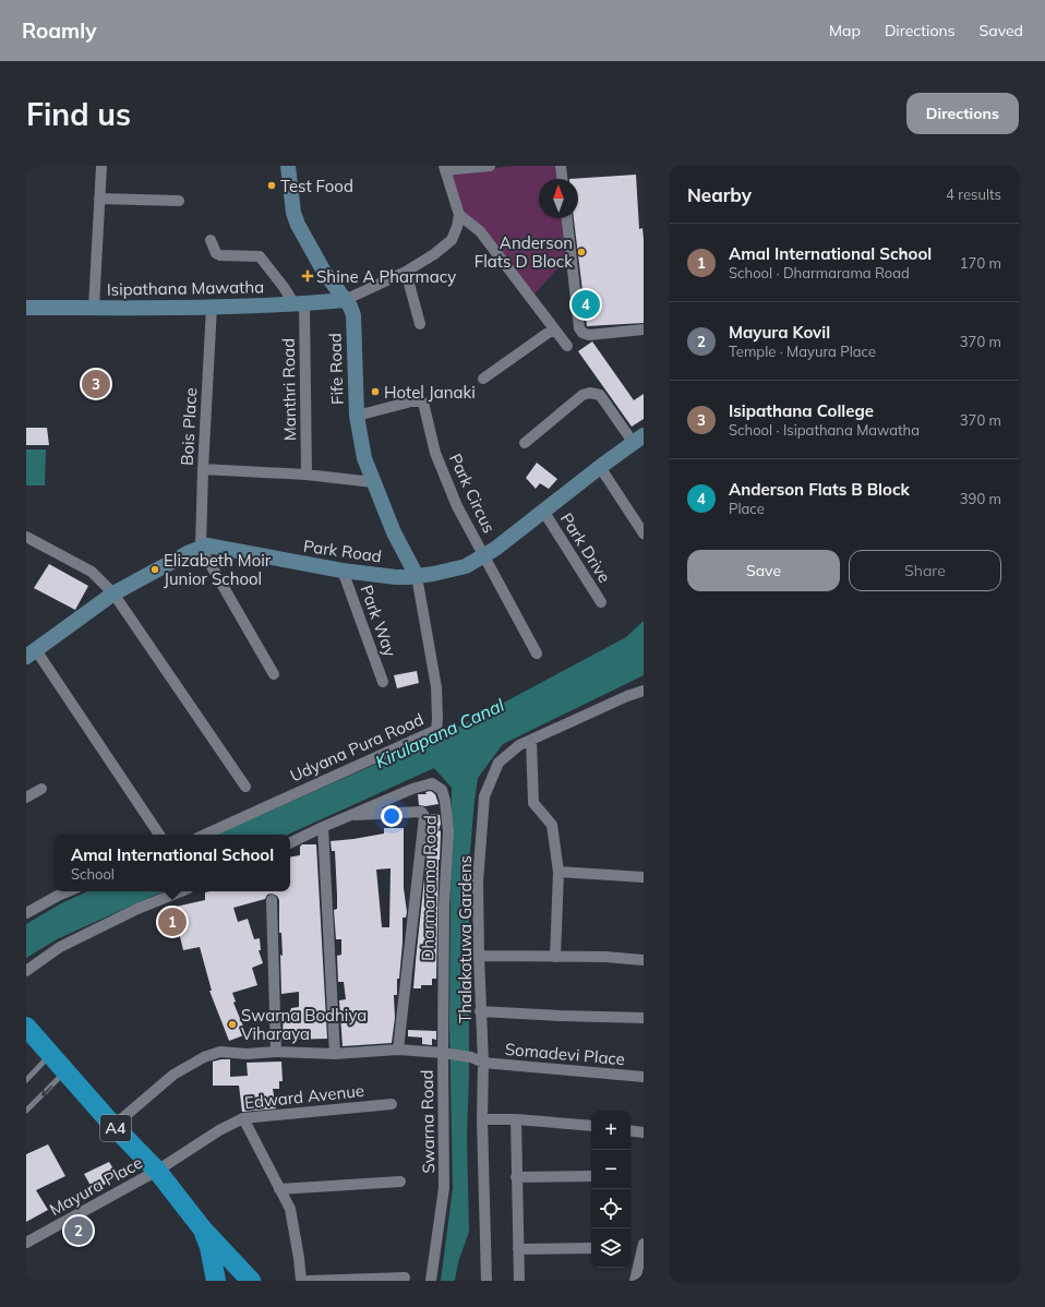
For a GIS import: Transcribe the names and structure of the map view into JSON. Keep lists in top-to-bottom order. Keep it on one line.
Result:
{"streets":{"highway":["A4"],"main road":["Isipathana Mawatha","Fife Road","Park Road"],"street":["Manthri Road","Bois Place","Park Circus","Park Drive","Park Way","Udyana Pura Road","Dharmarama Road","Thalakotuwa Gardens","Somadevi Place","Edward Avenue","Swarna Road","Mayura Place"]},"crossings":[["Isipathana Mawatha","Fife Road"],["Isipathana Mawatha","Manthri Road"],["Isipathana Mawatha","Bois Place"],["Fife Road","Park Circus"],["Fife Road","Park Road"],["Fife Road","Udyana Pura Road"],["Bois Place","Park Road"],["Park Circus","Park Road"],["Park Drive","Park Road"],["Park Road","Park Way"],["Park Road","Udyana Pura Road"],["Dharmarama Road","Somadevi Place"],["Dharmarama Road","Swarna Road"],["Thalakotuwa Gardens","Somadevi Place"],["Somadevi Place","Swarna Road"],["Edward Avenue","A4"],["Edward Avenue","Mayura Place"],["Swarna Road","A4"],["A4","Mayura Place"]],"water":["Kirulapana Canal"],"places":{"other":["Test Food","Anderson Flats D Block","Hotel Janaki","Elizabeth Moir Junior School","Swarna Bodhiya Viharaya"],"health":["Shine A Pharmacy"]},"north":"top","page":{"header":"Roamly","nav":["Map","Directions","Saved"],"buttons":["Directions",["Save","Share"]],"title":"Find us","heading":["Nearby","4 results"],"list":[{"mark":"1","name":"Amal International School","note":"School · Dharmarama Road","value":"170 m"},{"mark":"2","name":"Mayura Kovil","note":"Temple · Mayura Place","value":"370 m"},{"mark":"3","name":"Isipathana College","note":"School · Isipathana Mawatha","value":"370 m"},{"mark":"4","name":"Anderson Flats B Block","note":"Place","value":"390 m"}],"pins":["4","3","1","2"],"popup":["Amal International School","School"],"map_buttons":["+","−"]}}
